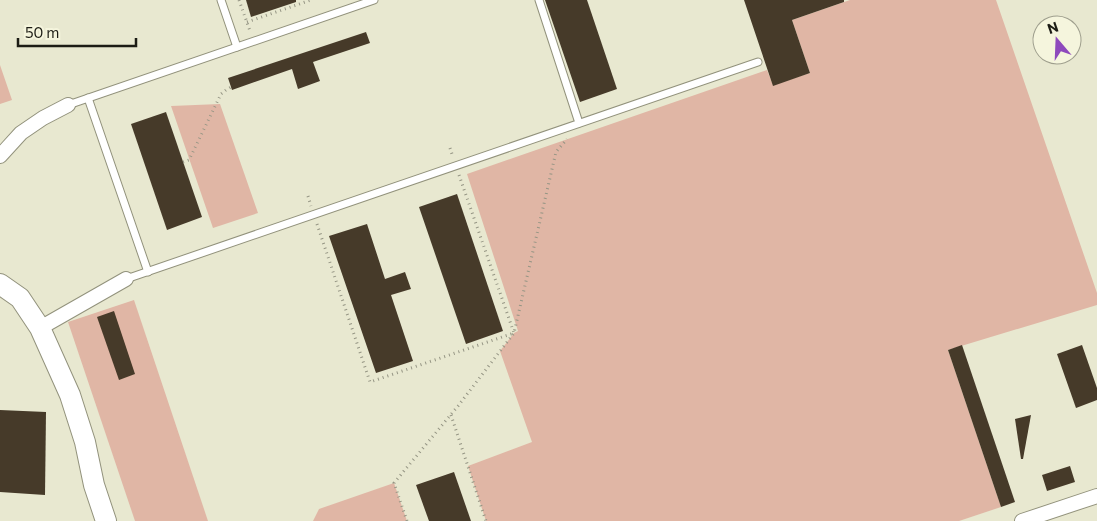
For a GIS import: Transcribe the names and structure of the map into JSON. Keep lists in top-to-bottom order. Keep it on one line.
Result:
{"scale_bar":"50 m","north":"top"}
